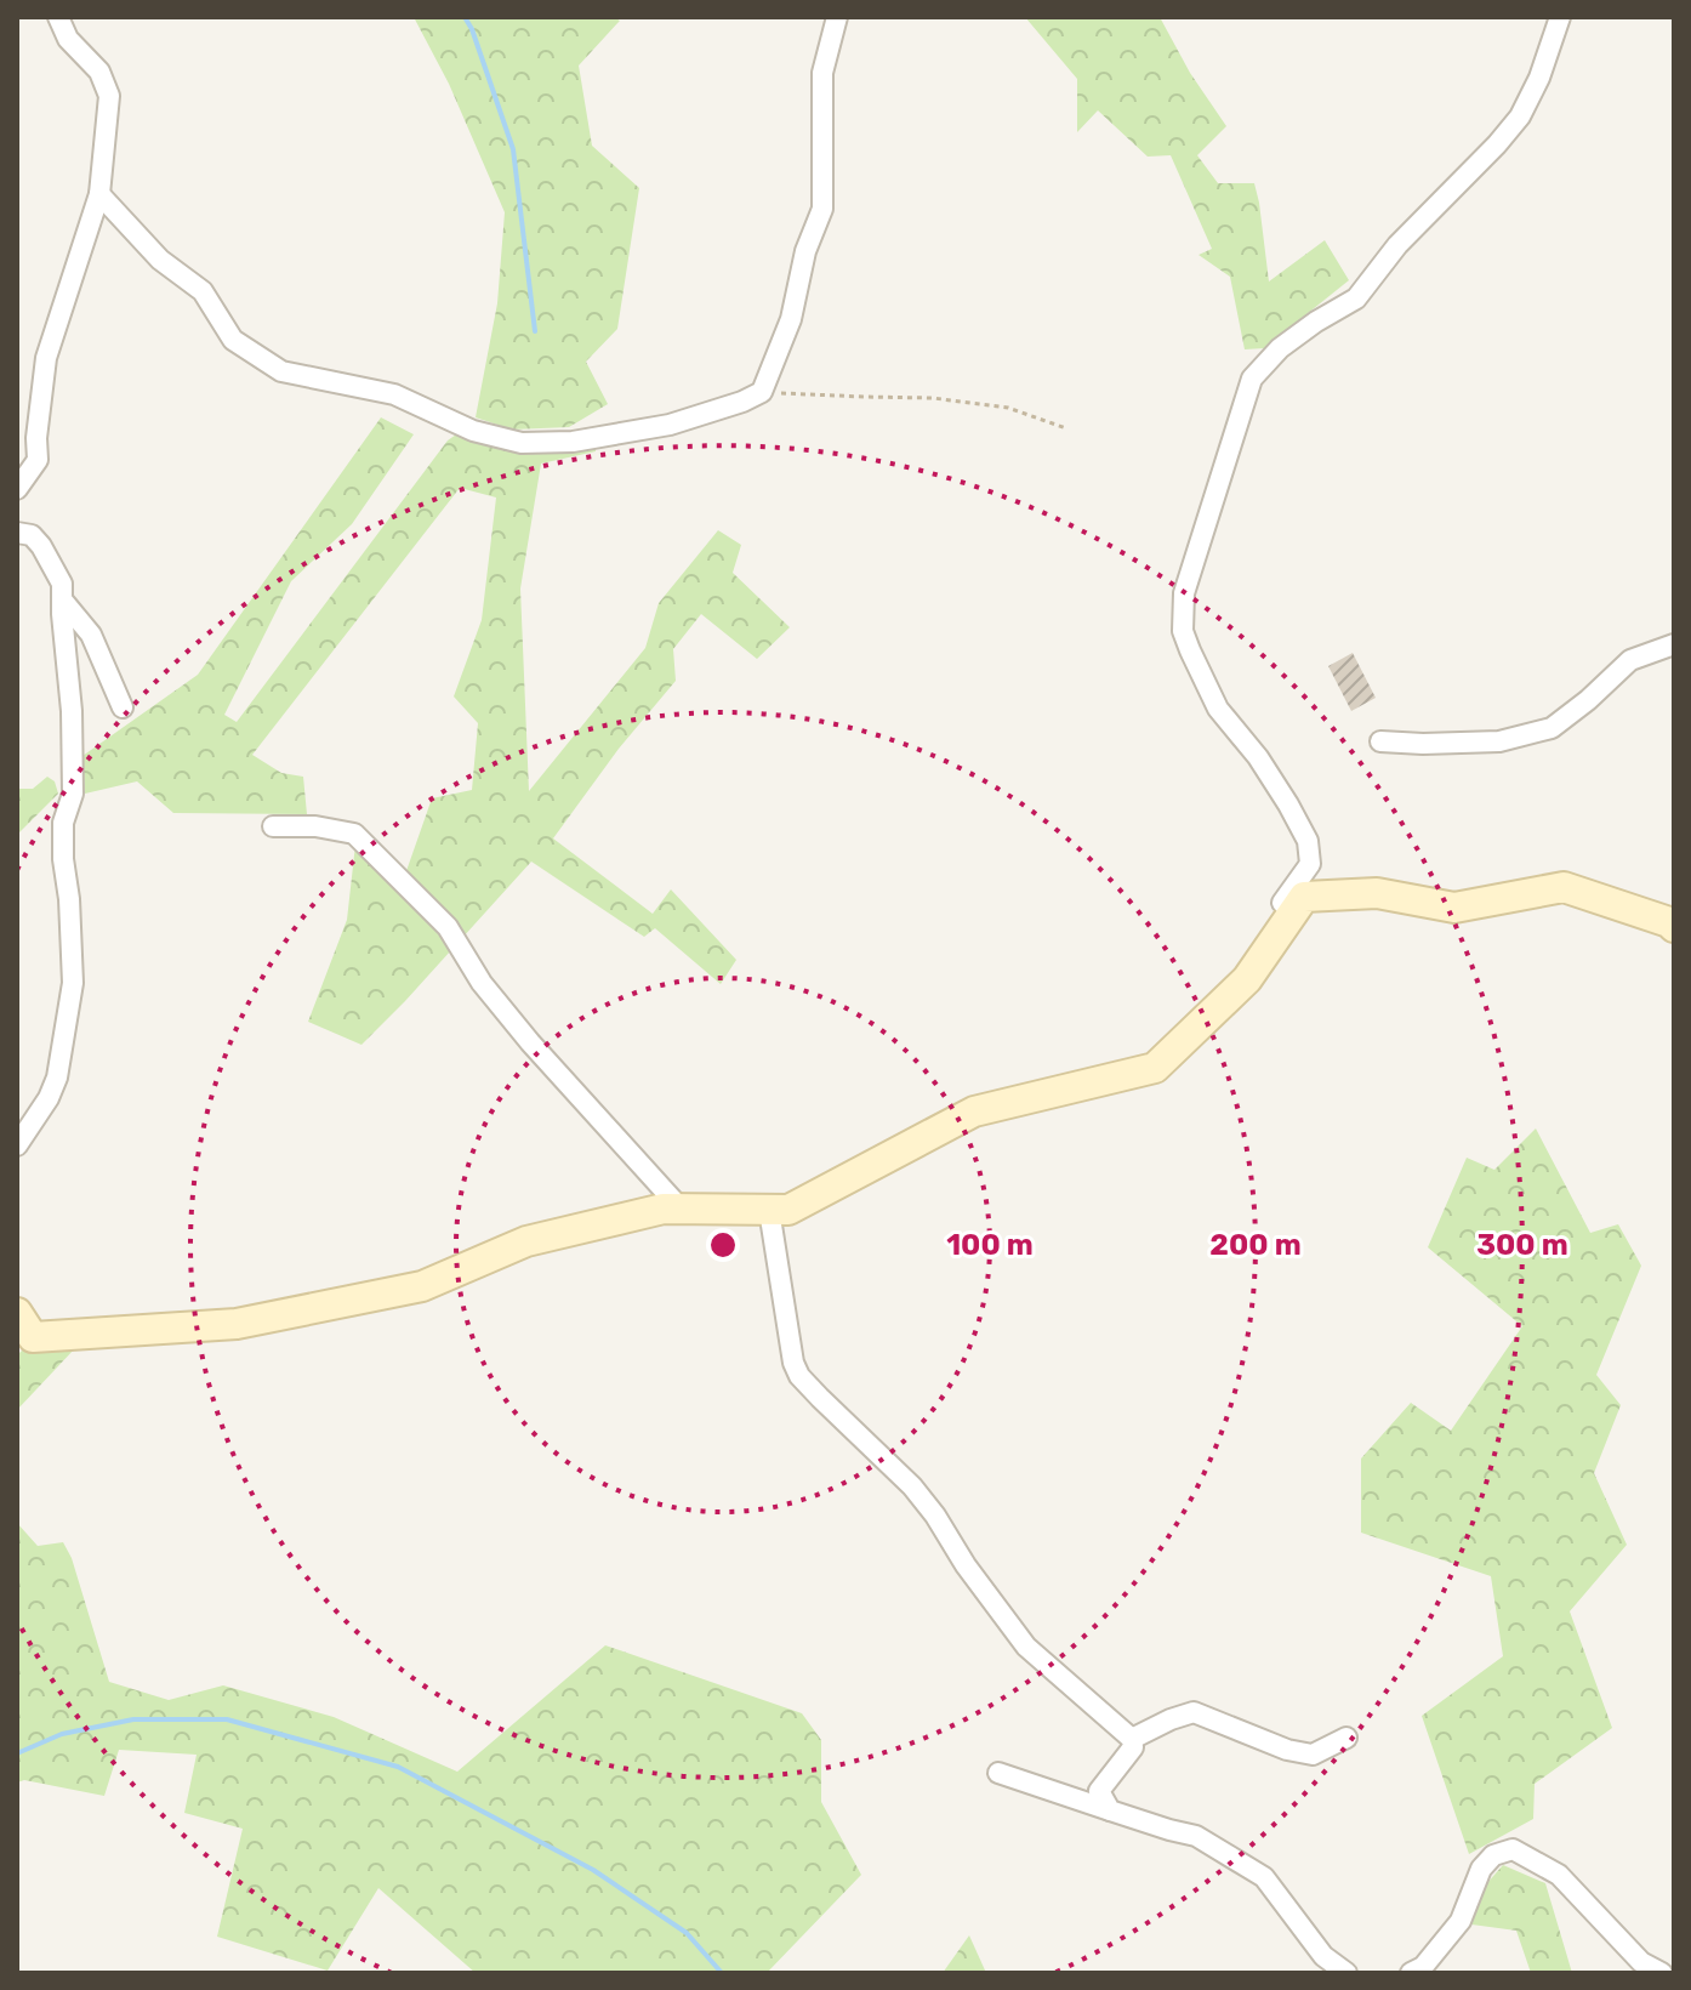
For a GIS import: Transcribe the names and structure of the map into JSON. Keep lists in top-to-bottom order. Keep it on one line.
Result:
{"rings":["100 m","200 m","300 m"]}
